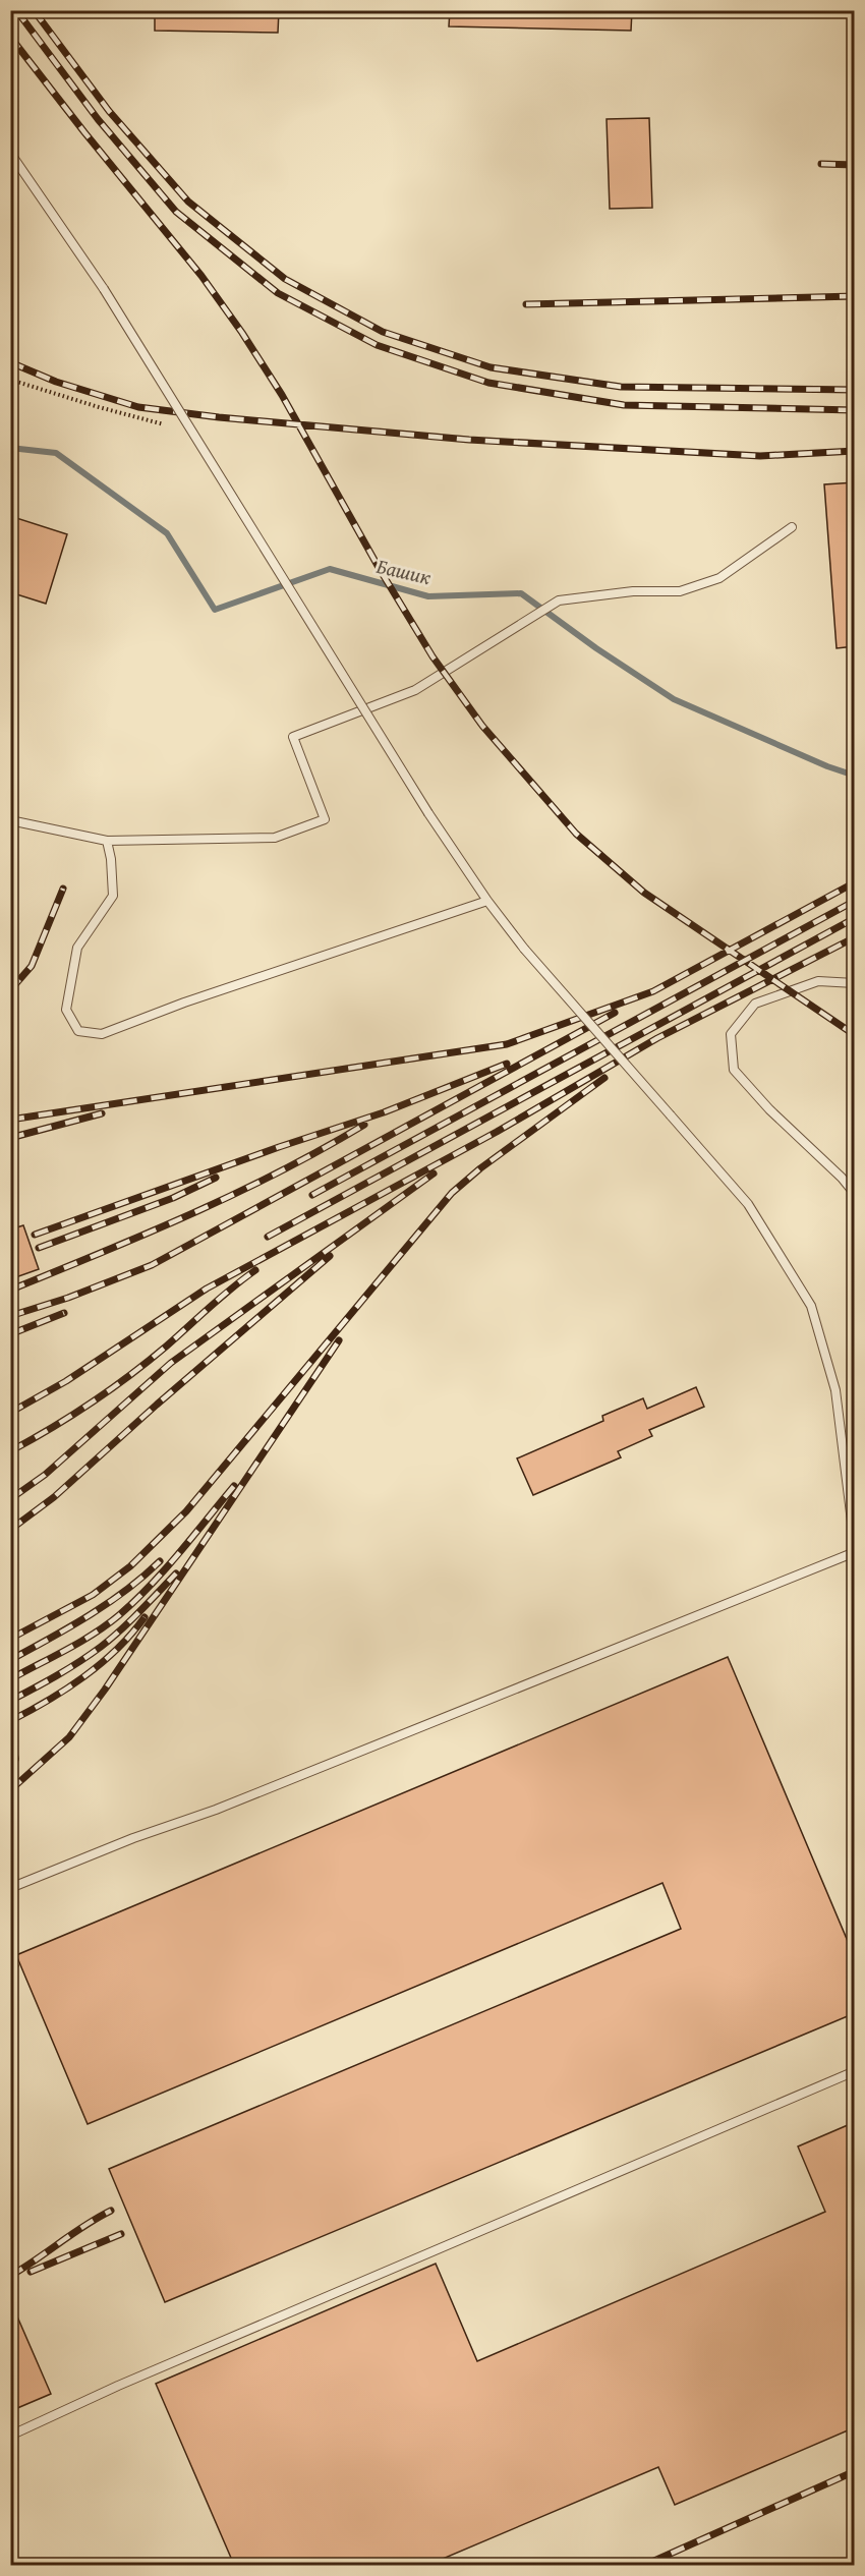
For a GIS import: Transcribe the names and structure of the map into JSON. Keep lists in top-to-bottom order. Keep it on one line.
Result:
{"water":["Башик"]}
